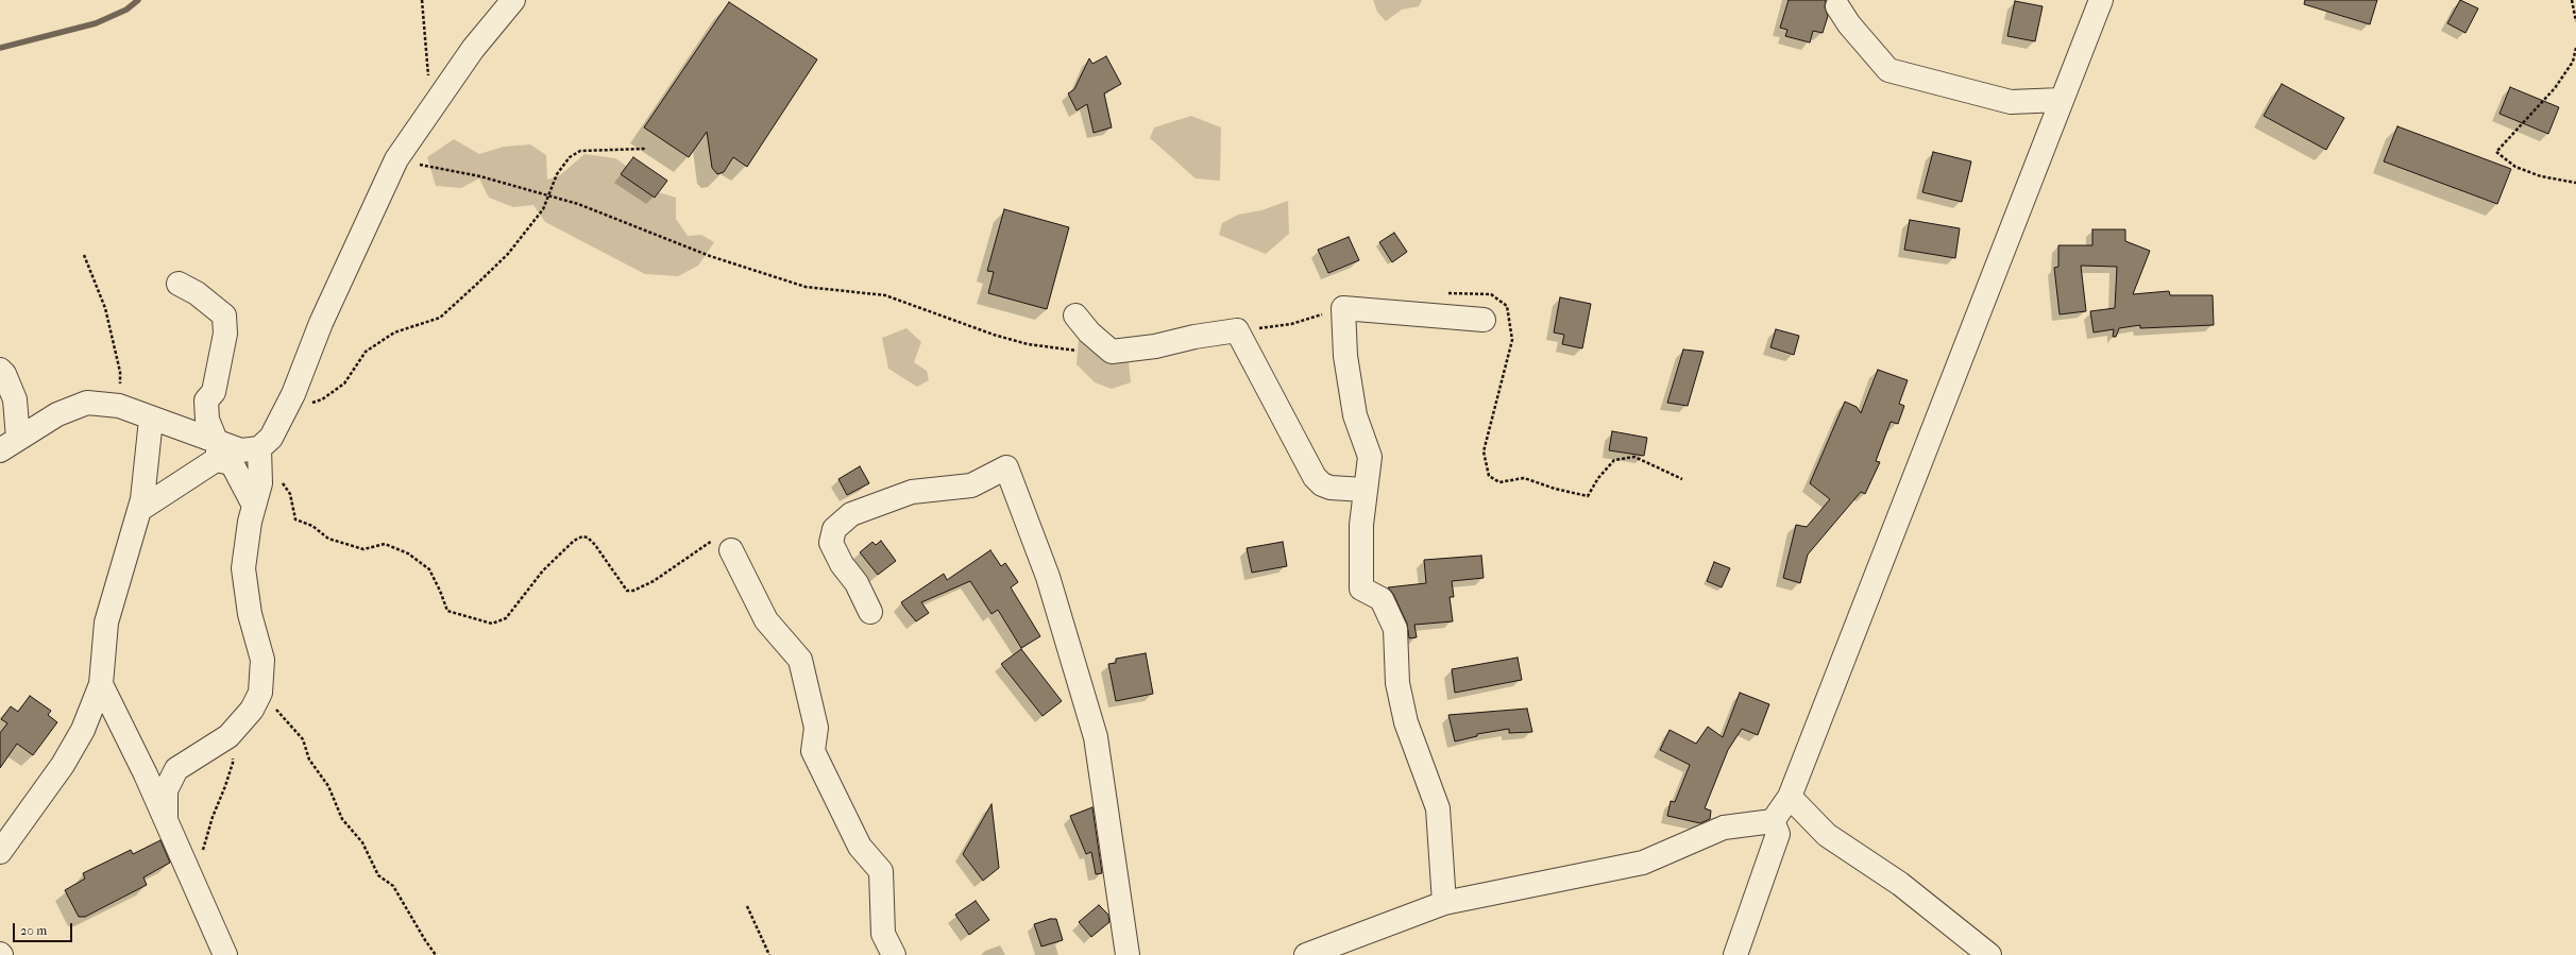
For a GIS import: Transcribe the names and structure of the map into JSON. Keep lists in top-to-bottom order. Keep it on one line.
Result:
{"scale_bar":"20 m"}
